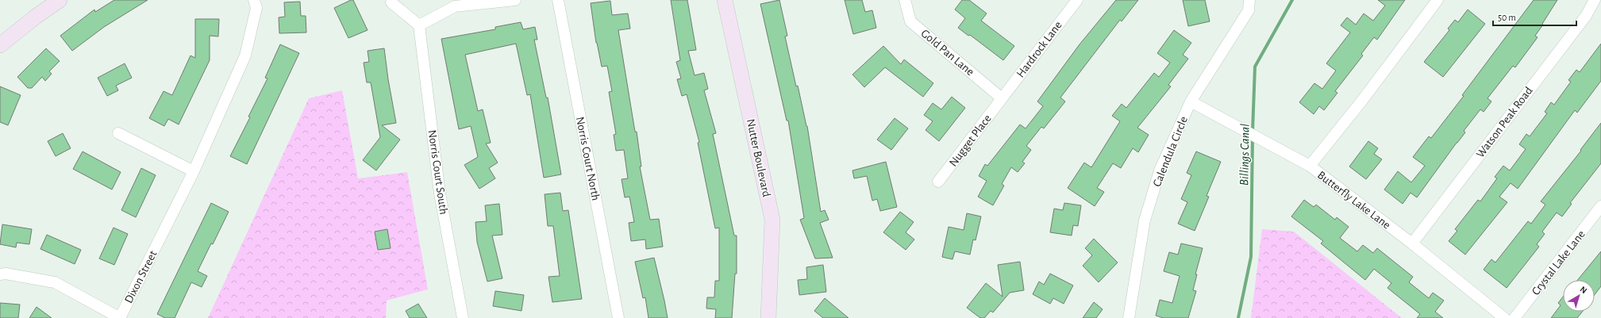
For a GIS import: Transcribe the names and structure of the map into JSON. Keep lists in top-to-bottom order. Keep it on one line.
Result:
{"streets":{"street":["Hardrock Lane","Gold Pan Lane","Watson Peak Road","Nugget Place","Calendula Circle","Nutter Boulevard","Norris Court North","Norris Court South","Butterfly Lake Lane","Crystal Lake Lane","Dixon Street"]},"crossings":[["Hardrock Lane","Gold Pan Lane"],["Hardrock Lane","Nugget Place"],["Gold Pan Lane","Nugget Place"],["Watson Peak Road","Butterfly Lake Lane"],["Calendula Circle","Butterfly Lake Lane"]],"water":["Billings Canal"],"scale_bar":"50 m","north":"top right"}
